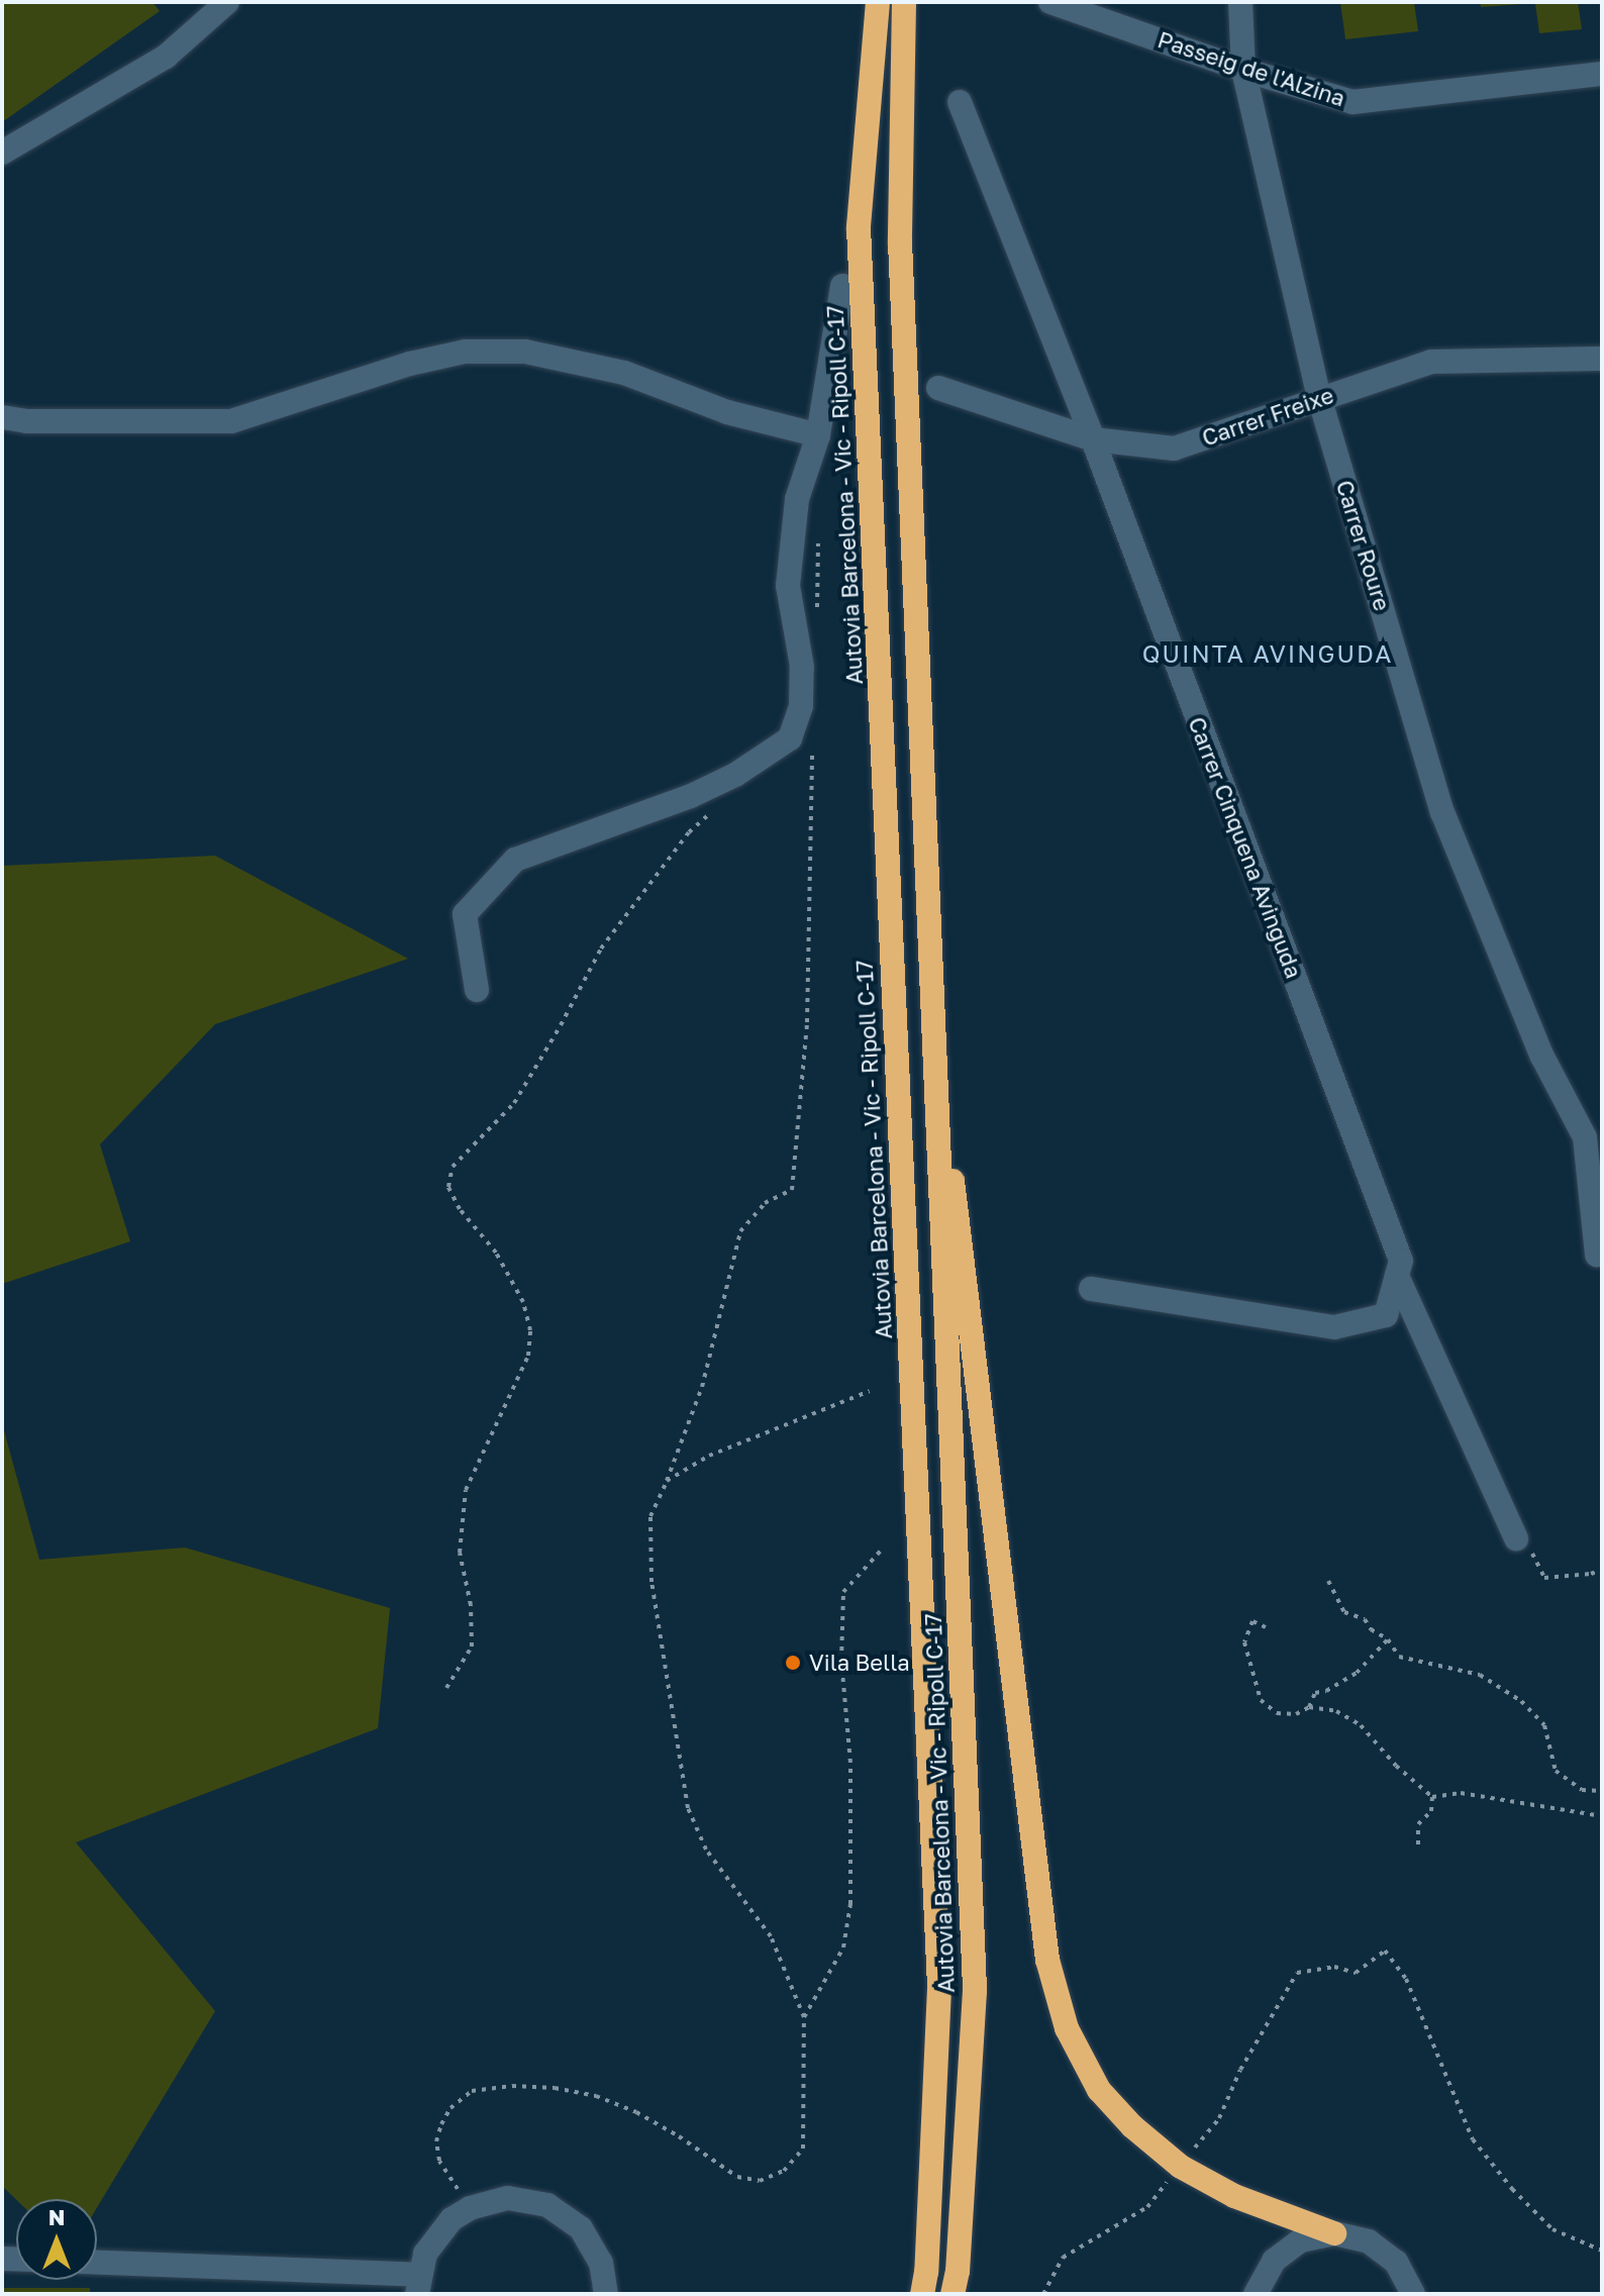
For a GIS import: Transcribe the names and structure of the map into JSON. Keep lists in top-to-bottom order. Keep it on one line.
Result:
{"streets":{"highway":["Autovia Barcelona - Vic - Ripoll C-17"],"street":["Passeig de l'Alzina","Carrer Freixe","Carrer Roure","Carrer Cinquena Avinguda"]},"crossings":[["Passeig de l'Alzina","Carrer Roure"],["Carrer Freixe","Carrer Roure"],["Carrer Freixe","Carrer Cinquena Avinguda"]],"districts":["QUINTA AVINGUDA"],"places":["Vila Bella"],"north":"top"}
